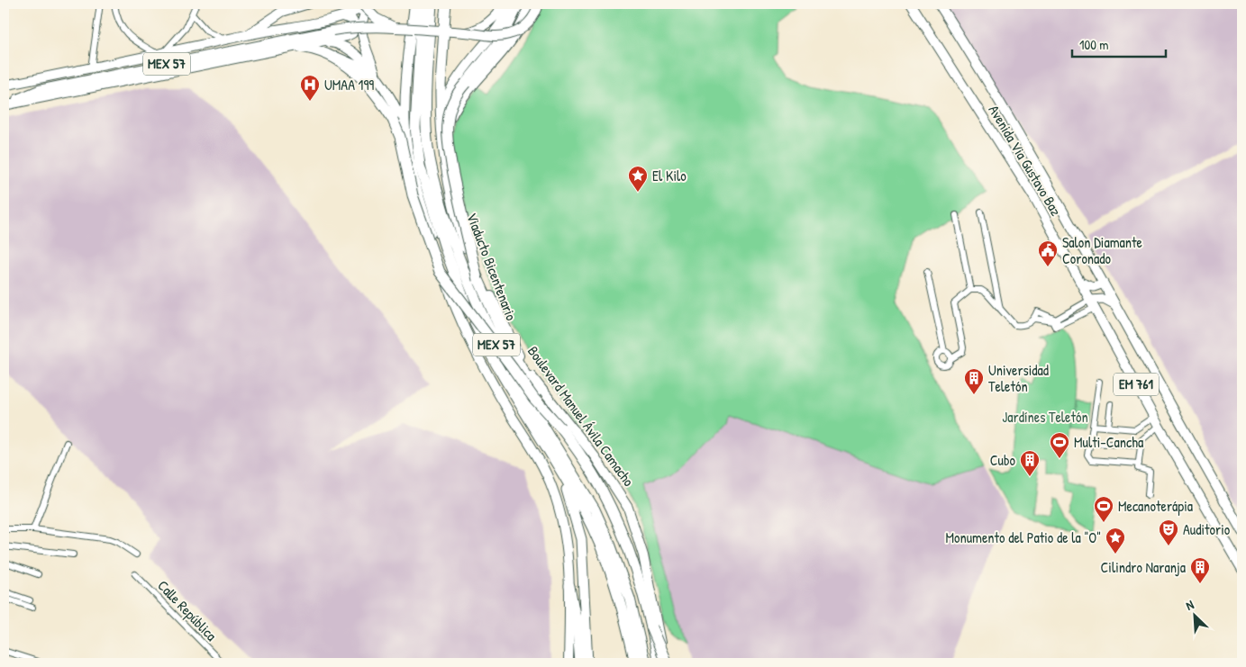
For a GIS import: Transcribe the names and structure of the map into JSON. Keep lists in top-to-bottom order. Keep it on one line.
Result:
{"streets":{"highway":["MEX 57","Viaducto Bicentenario","Boulevard Manuel Ávila Camacho"],"main road":["Avenida Via Gustavo Baz","EM 761"],"street":["Calle República"]},"parks":["Jardínes Teletón"],"places":{"hospital":["UMAA 199"],"place":["El Kilo","Monumento del Patio de la \"O\""],"public building":["Salon Diamante Coronado"],"building":["Universidad Teletón","Cubo","Cilindro Naranja"],"sports":["Multi-Cancha","Mecanoterápia"],"theatre":["Auditorio"]},"scale_bar":"100 m","north":"top left"}
